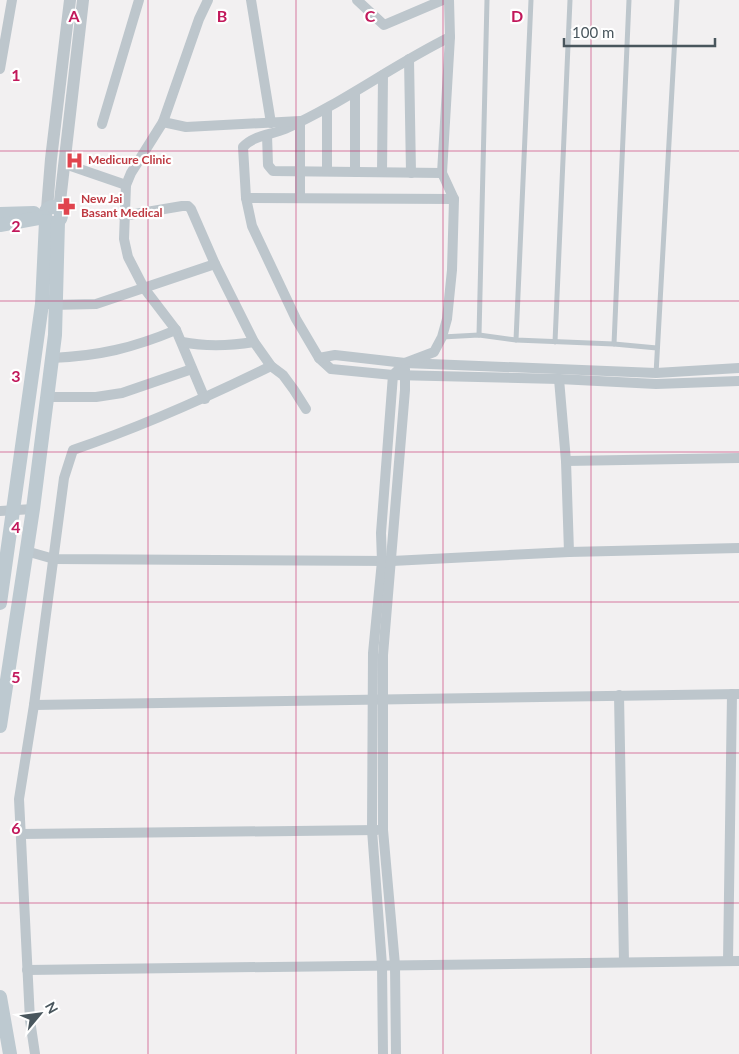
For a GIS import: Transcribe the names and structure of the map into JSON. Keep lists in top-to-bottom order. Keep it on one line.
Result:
{"places":{"hospital":["Medicure Clinic"],"pharmacy":["New Jai Basant Medical"]},"scale_bar":"100 m","north":"top right","grid":{"columns":["A","B","C","D"],"rows":["1","2","3","4","5","6"]}}
